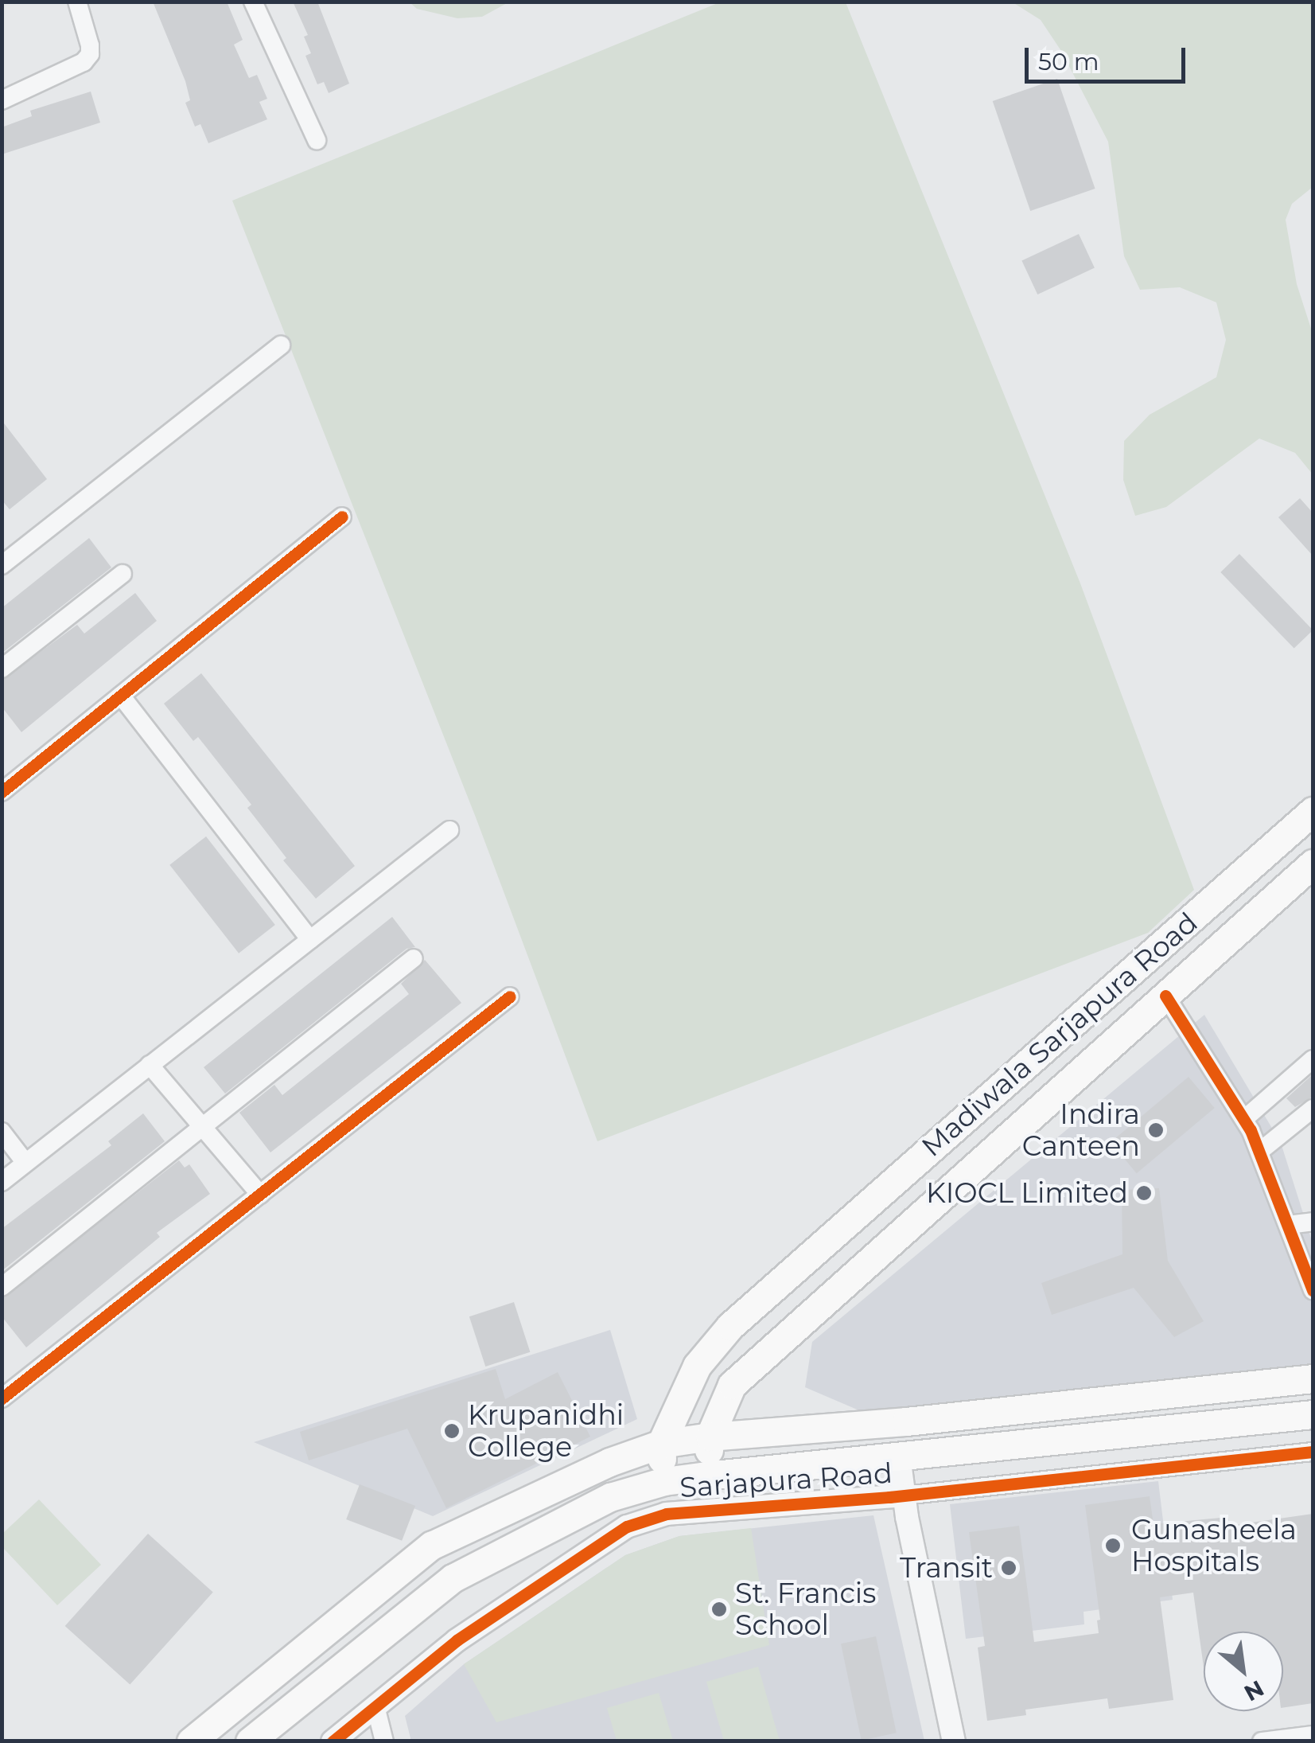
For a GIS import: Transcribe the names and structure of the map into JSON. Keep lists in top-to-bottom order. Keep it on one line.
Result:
{"streets":{"main road":["Madiwala Sarjapura Road","Sarjapura Road"]},"crossings":[["Madiwala Sarjapura Road","Sarjapura Road"]],"places":["Indira Canteen","KIOCL Limited","Krupanidhi College","Gunasheela Hospitals","Transit","St. Francis School"],"scale_bar":"50 m","north":"bottom right"}
